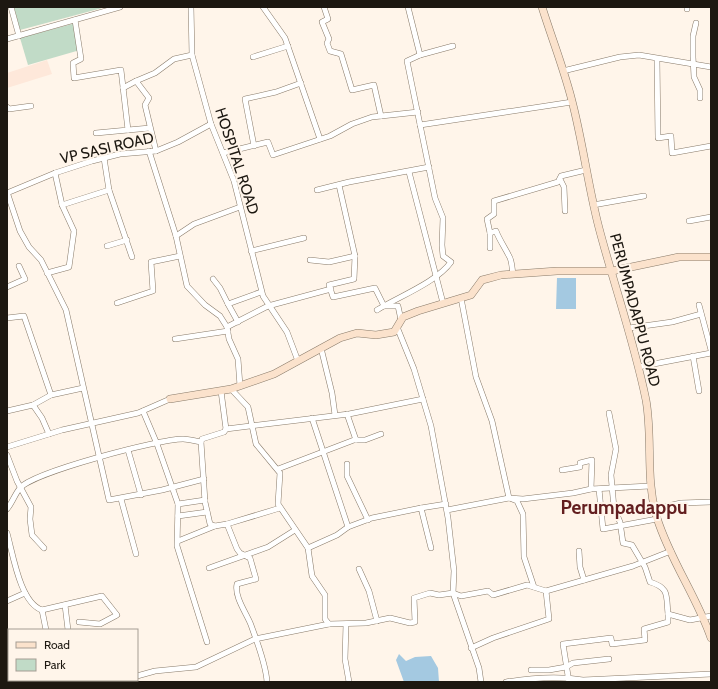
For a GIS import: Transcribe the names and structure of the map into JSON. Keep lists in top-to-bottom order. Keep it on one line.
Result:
{"streets":{"main road":["PERUMPADAPPU ROAD"],"street":["VP SASI ROAD","HOSPITAL ROAD"]},"crossings":[["VP SASI ROAD","HOSPITAL ROAD"]],"districts":["Perumpadappu"],"legend":["Road","Park"]}
